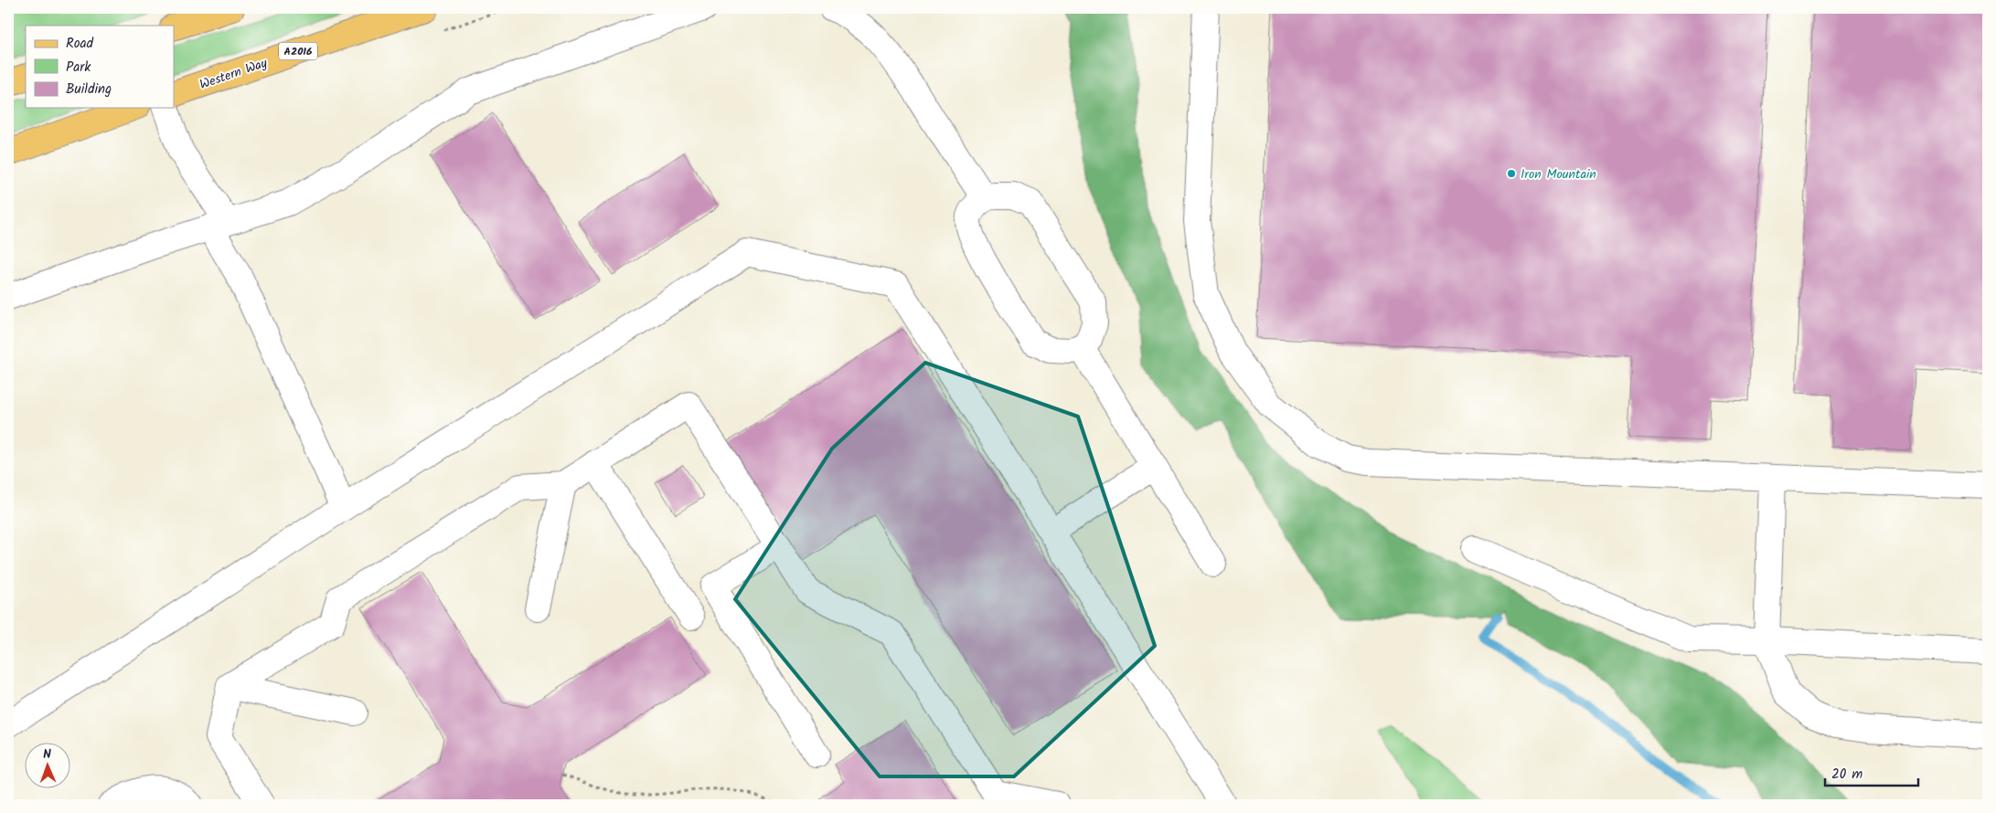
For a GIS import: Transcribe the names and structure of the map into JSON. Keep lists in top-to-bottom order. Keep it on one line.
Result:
{"streets":{"main road":["A2016","Western Way"]},"places":["Iron Mountain"],"legend":["Road","Park","Building"],"scale_bar":"20 m","north":"top"}
